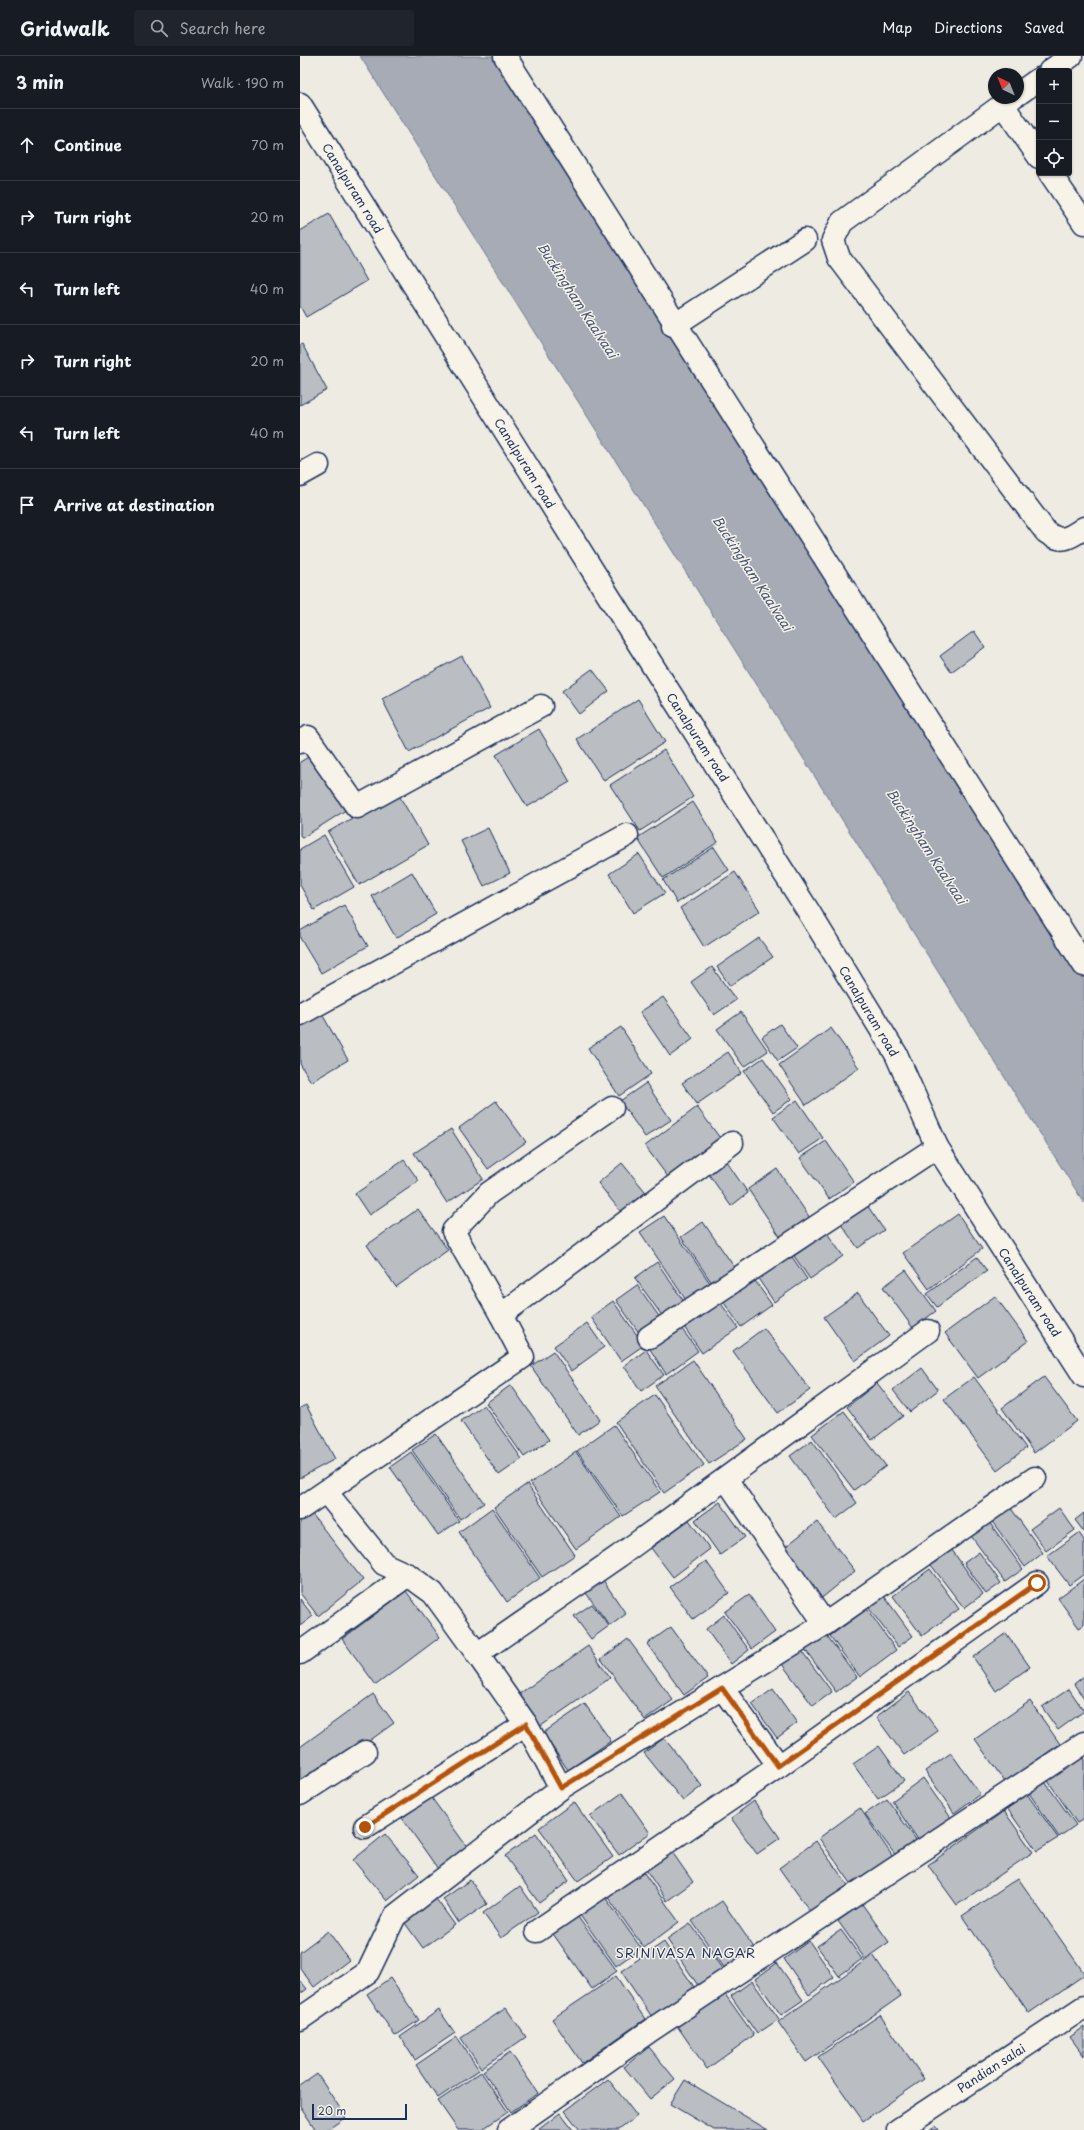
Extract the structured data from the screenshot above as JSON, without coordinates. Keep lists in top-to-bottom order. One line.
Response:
{"streets":{"street":["Canalpuram road","Pandian salai"]},"districts":["SRINIVASA NAGAR"],"water":["Buckingham Kaalvaai"],"scale_bar":"20 m","north":"top left","page":{"header":"Gridwalk","search":"Search here","nav":["Map","Directions","Saved"],"heading":["3 min","Walk · 190 m"],"map_buttons":["+","−"],"list":[["Continue","70 m"],["Turn right","20 m"],["Turn left","40 m"],["Turn right","20 m"],["Turn left","40 m"],"Arrive at destination"],"scale":"20 m"}}
